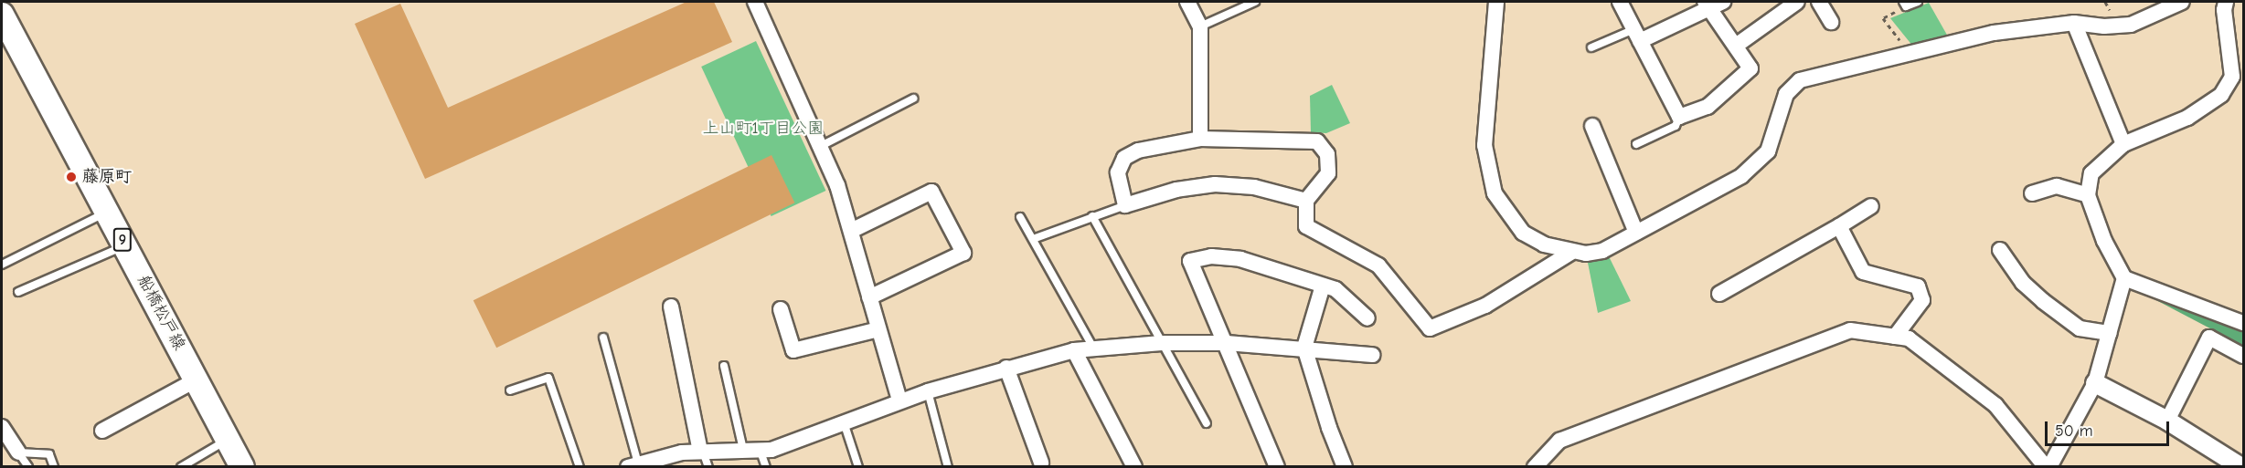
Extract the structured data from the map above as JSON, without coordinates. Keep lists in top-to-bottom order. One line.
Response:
{"streets":{"main road":["9","船橋松戸線"]},"parks":["上山町1丁目公園"],"places":["藤原町"],"scale_bar":"50 m"}
